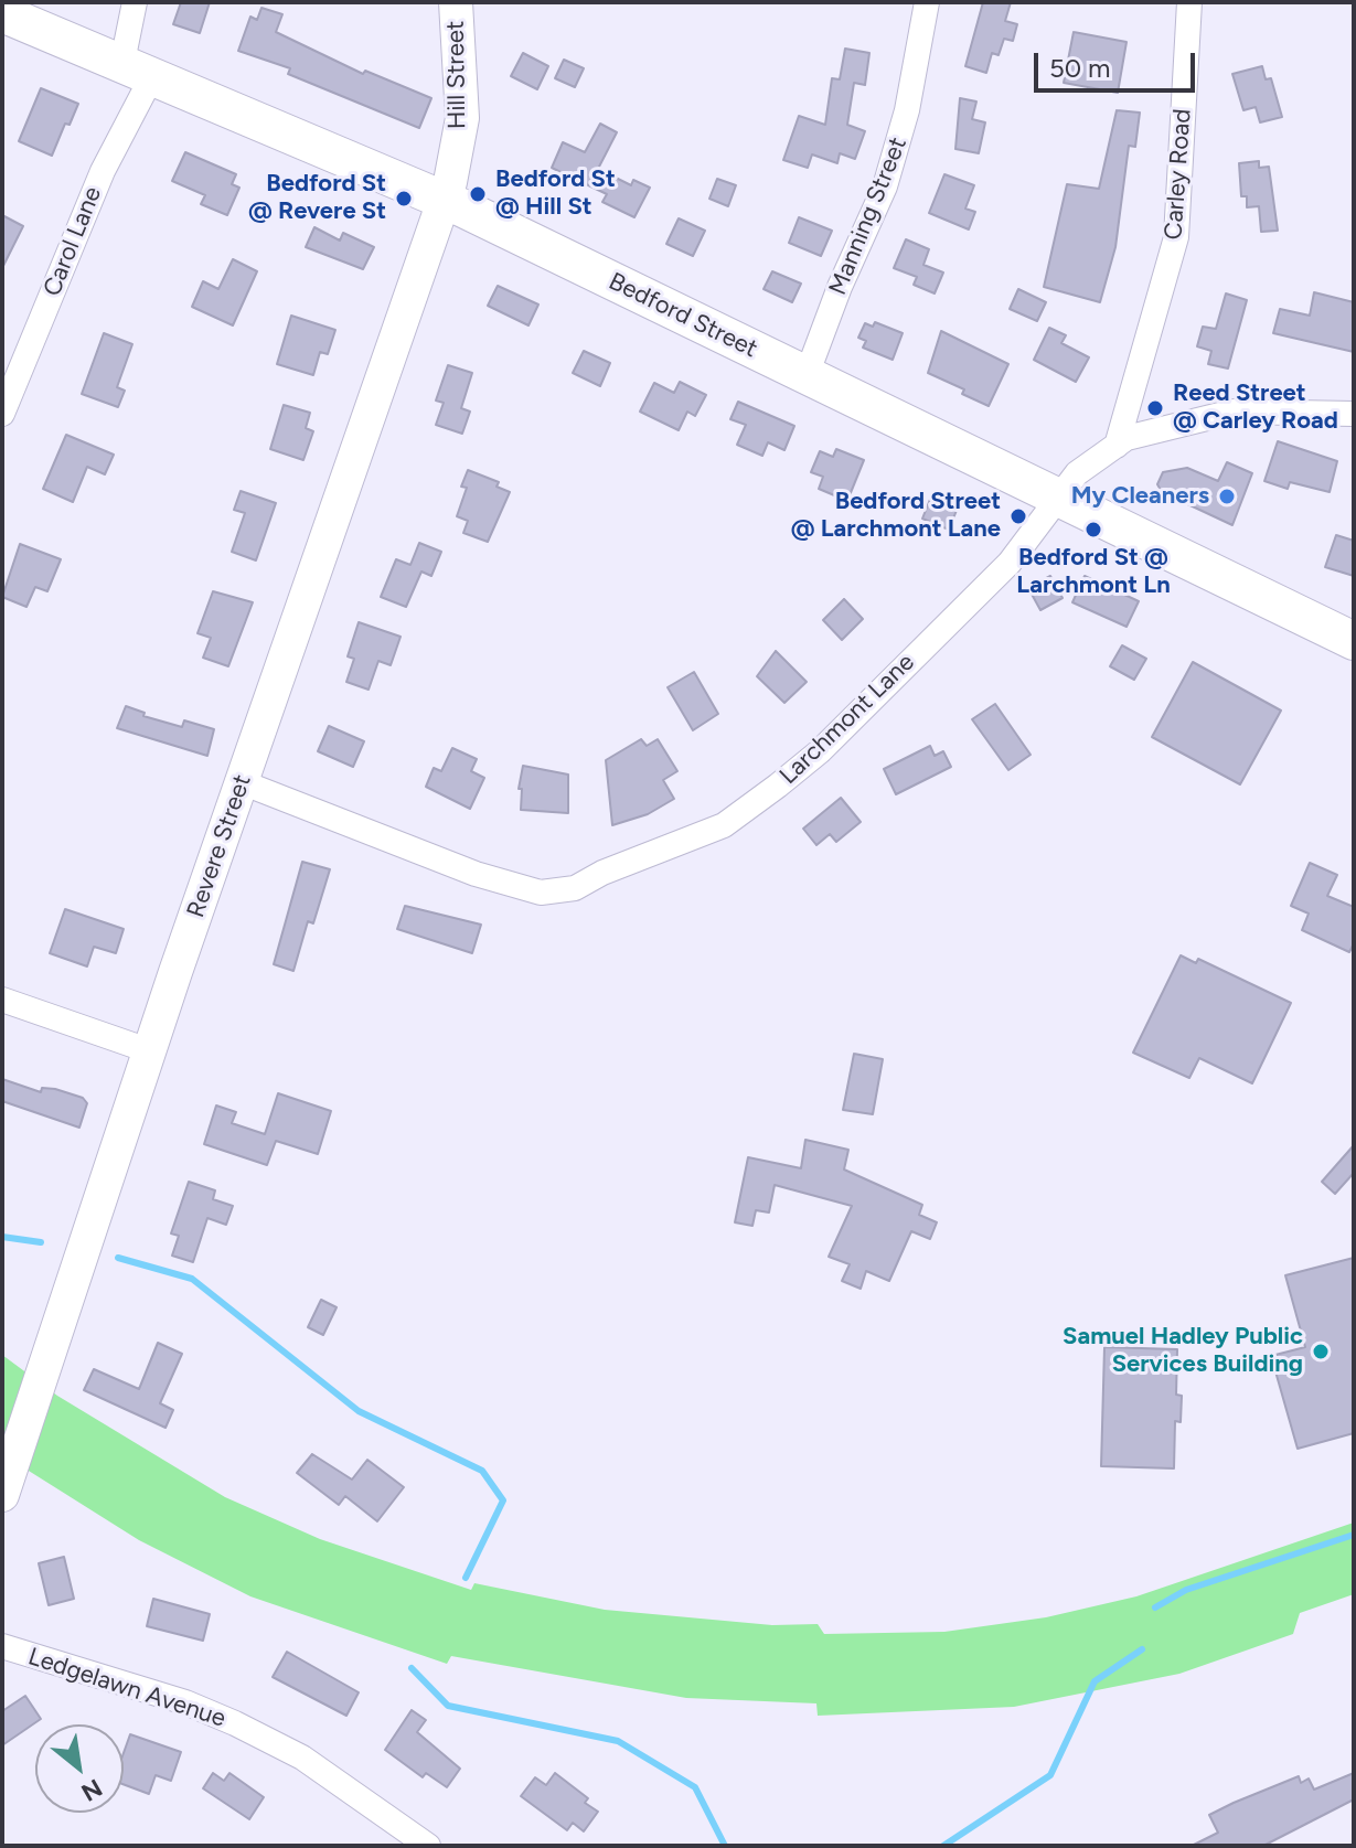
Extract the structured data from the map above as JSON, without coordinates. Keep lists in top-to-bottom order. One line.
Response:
{"streets":{"main road":["Bedford Street"],"street":["Hill Street","Carley Road","Manning Street","Carol Lane","Larchmont Lane","Revere Street","Ledgelawn Avenue"]},"crossings":[["Hill Street","Bedford Street"],["Hill Street","Revere Street"],["Carley Road","Larchmont Lane"],["Manning Street","Bedford Street"],["Carol Lane","Bedford Street"],["Bedford Street","Larchmont Lane"],["Bedford Street","Revere Street"],["Larchmont Lane","Revere Street"]],"places":["Bedford St @ Hill St","Bedford St @ Revere St","Reed Street @ Carley Road","My Cleaners","Bedford Street @ Larchmont Lane","Bedford St @ Larchmont Ln","Samuel Hadley Public Services Building"],"scale_bar":"50 m","north":"bottom right"}
